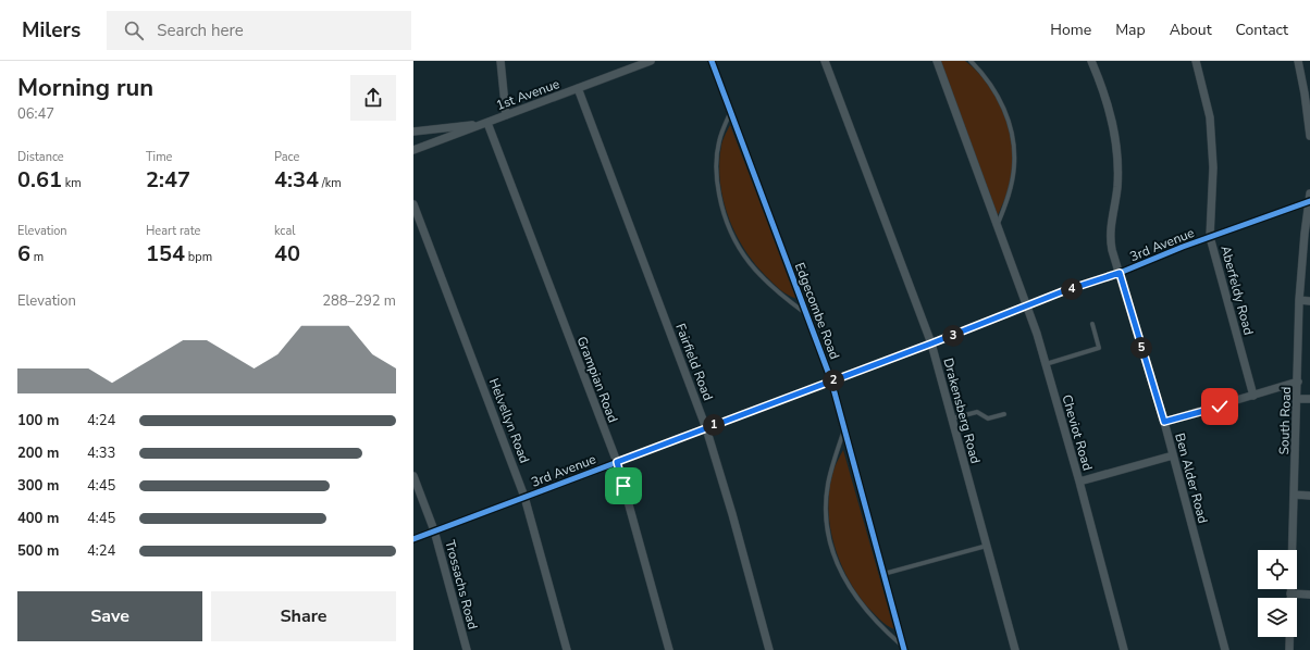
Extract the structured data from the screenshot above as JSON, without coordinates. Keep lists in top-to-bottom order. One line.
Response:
{"streets":{"street":["1st Avenue","3rd Avenue","Aberfeldy Road","Edgecombe Road","Fairfield Road","Grampian Road","Drakensberg Road","Helvellyn Road","South Road","Cheviot Road","Ben Alder Road","Trossachs Road"]},"crossings":[["1st Avenue","Fairfield Road"],["1st Avenue","Grampian Road"],["3rd Avenue","Aberfeldy Road"],["3rd Avenue","Edgecombe Road"],["3rd Avenue","Fairfield Road"],["3rd Avenue","Grampian Road"],["3rd Avenue","Drakensberg Road"],["3rd Avenue","Helvellyn Road"],["3rd Avenue","South Road"],["3rd Avenue","Cheviot Road"],["3rd Avenue","Ben Alder Road"],["3rd Avenue","Trossachs Road"]],"page":{"header":"Milers","search":"Search here","nav":["Home","Map","About","Contact"],"heading":["Morning run","06:47"],"stats":[["Distance","0.61 km"],["Time","2:47"],["Pace","4:34 /km"],["Elevation","6 m"],["Heart rate","154 bpm"],["kcal","40"]],"pins":["4","3","5","2","1"],"chart":["Elevation","288–292 m"],"list":[{"name":"100 m","note":"4:24"},{"name":"200 m","note":"4:33"},{"name":"300 m","note":"4:45"},{"name":"400 m","note":"4:45"},{"name":"500 m","note":"4:24"}],"buttons":["Save","Share"]}}
